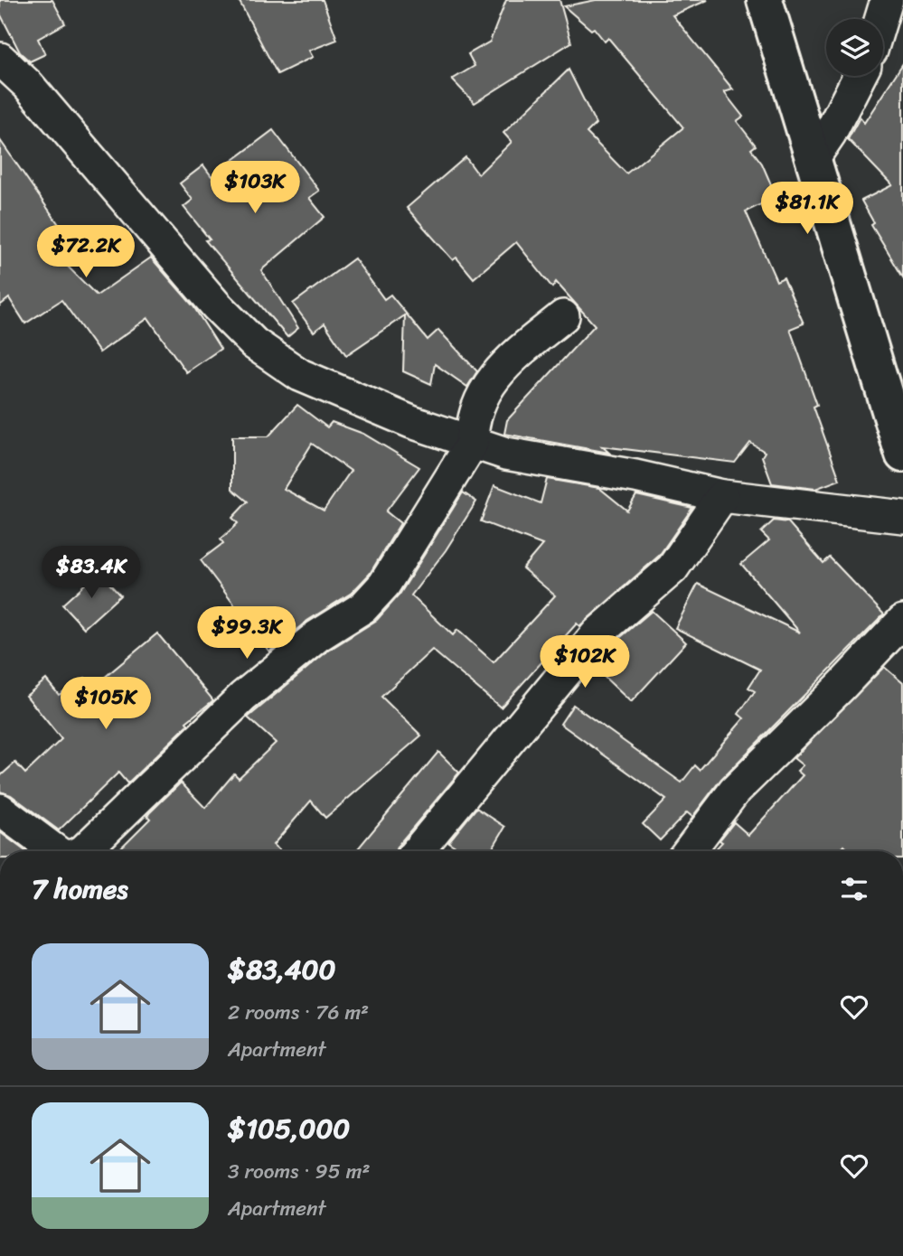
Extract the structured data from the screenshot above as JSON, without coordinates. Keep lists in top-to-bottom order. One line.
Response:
{"page":{"price":["$103K","$81.1K","$72.2K","$83.4K","$99.3K","$102K","$105K"],"heading":"7 homes","list":[{"name":"$83,400","note":"2 rooms · 76 m² · Apartment"},{"name":"$105,000","note":"3 rooms · 95 m² · Apartment"}]}}
